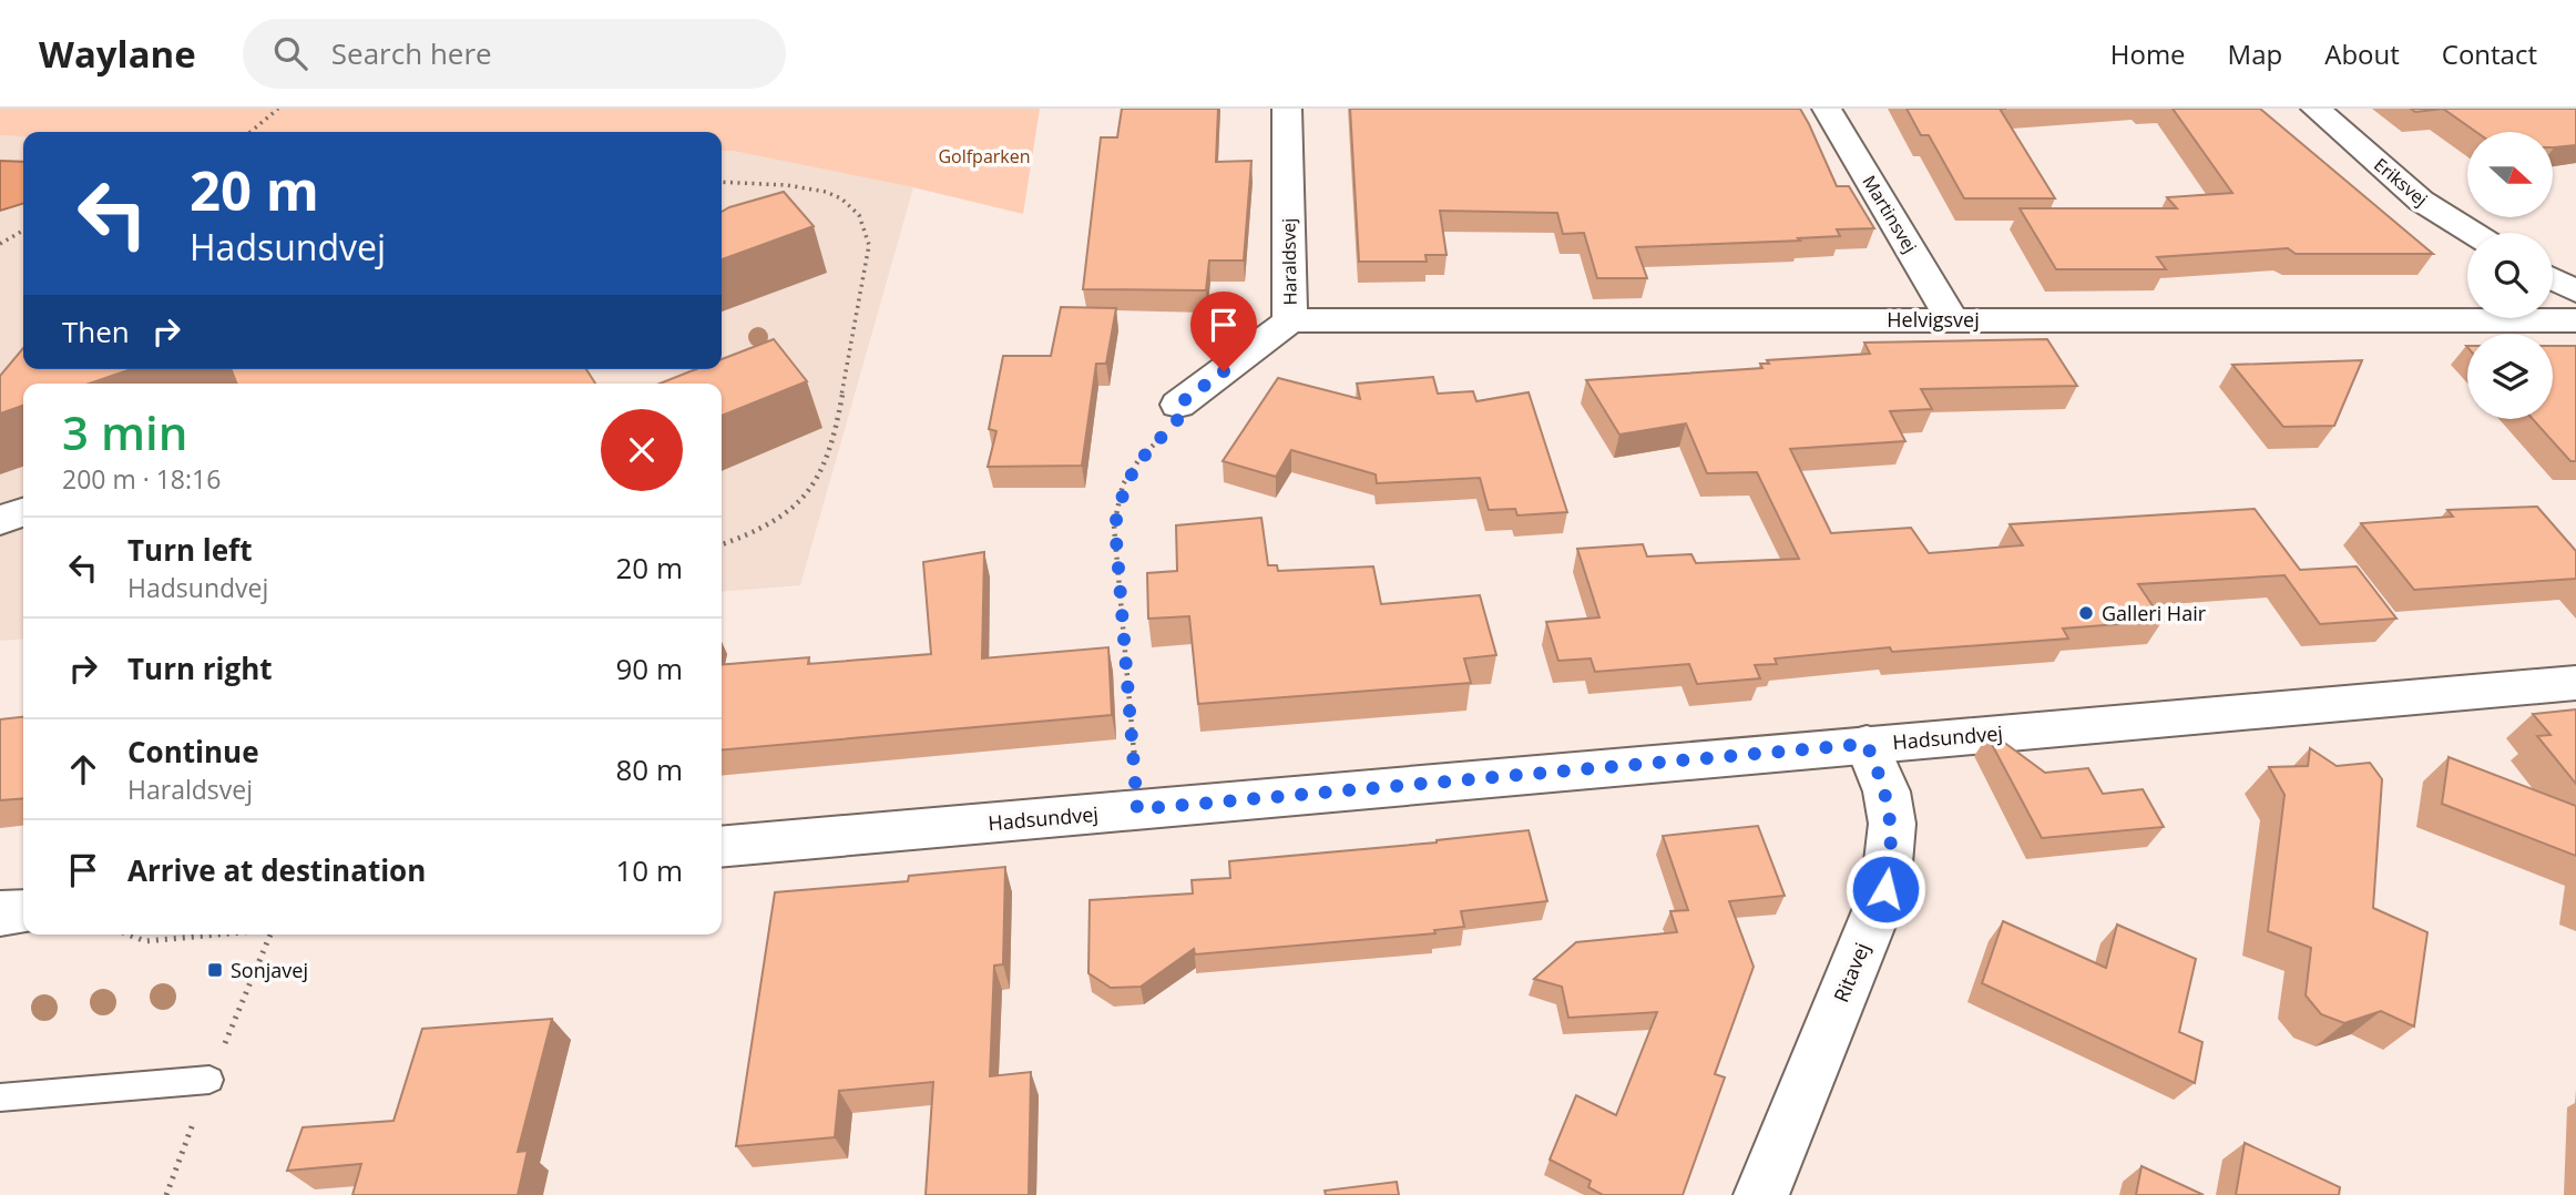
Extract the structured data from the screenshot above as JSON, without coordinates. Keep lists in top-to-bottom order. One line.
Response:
{"streets":{"street":["Eriksvej","Martinsvej","Haraldsvej","Helvigsvej","Hadsundvej","Ritavej"]},"crossings":[["Martinsvej","Helvigsvej"],["Haraldsvej","Helvigsvej"],["Hadsundvej","Ritavej"]],"parks":["Golfparken"],"places":{"other":["Galleri Hair"],"transit":["Sonjavej"]},"north":"right","page":{"header":"Waylane","search":"Search here","nav":["Home","Map","About","Contact"],"turn":["20 m","Hadsundvej"],"then":"Then","heading":["3 min","200 m · 18:16"],"list":[{"name":"Turn left","note":"Hadsundvej","value":"20 m"},{"name":"Turn right","value":"90 m"},{"name":"Continue","note":"Haraldsvej","value":"80 m"},{"name":"Arrive at destination","value":"10 m"}]}}
